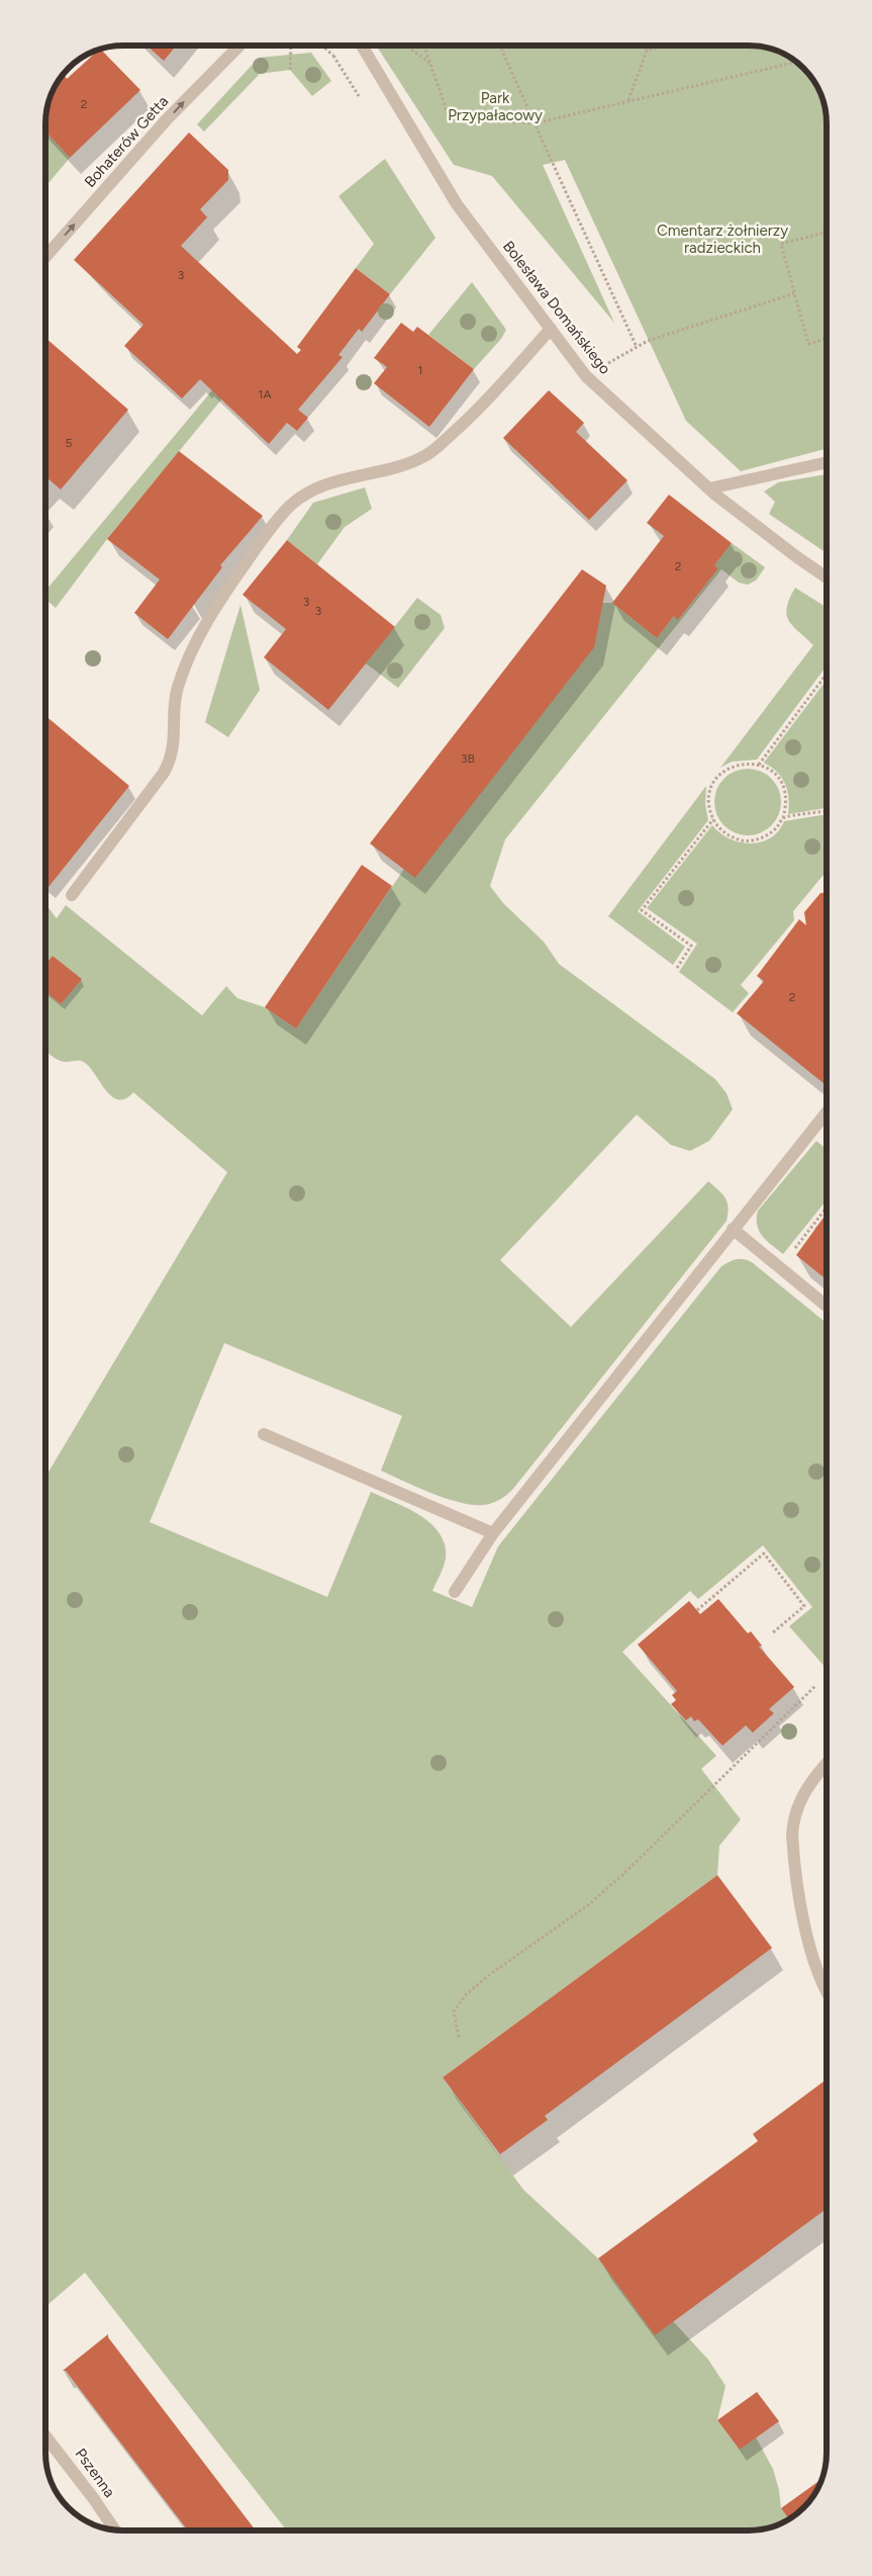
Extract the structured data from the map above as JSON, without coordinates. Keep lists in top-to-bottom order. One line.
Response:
{"streets":{"street":["Bohaterów Getta","Bolesława Domańskiego","Pszenna"]},"one_way":["Bohaterów Getta"],"parks":["Park Przypałacowy","Cmentarz żołnierzy radzieckich"],"house_numbers":["2","3","1","1A","5","2","3","3","3B","2"]}
